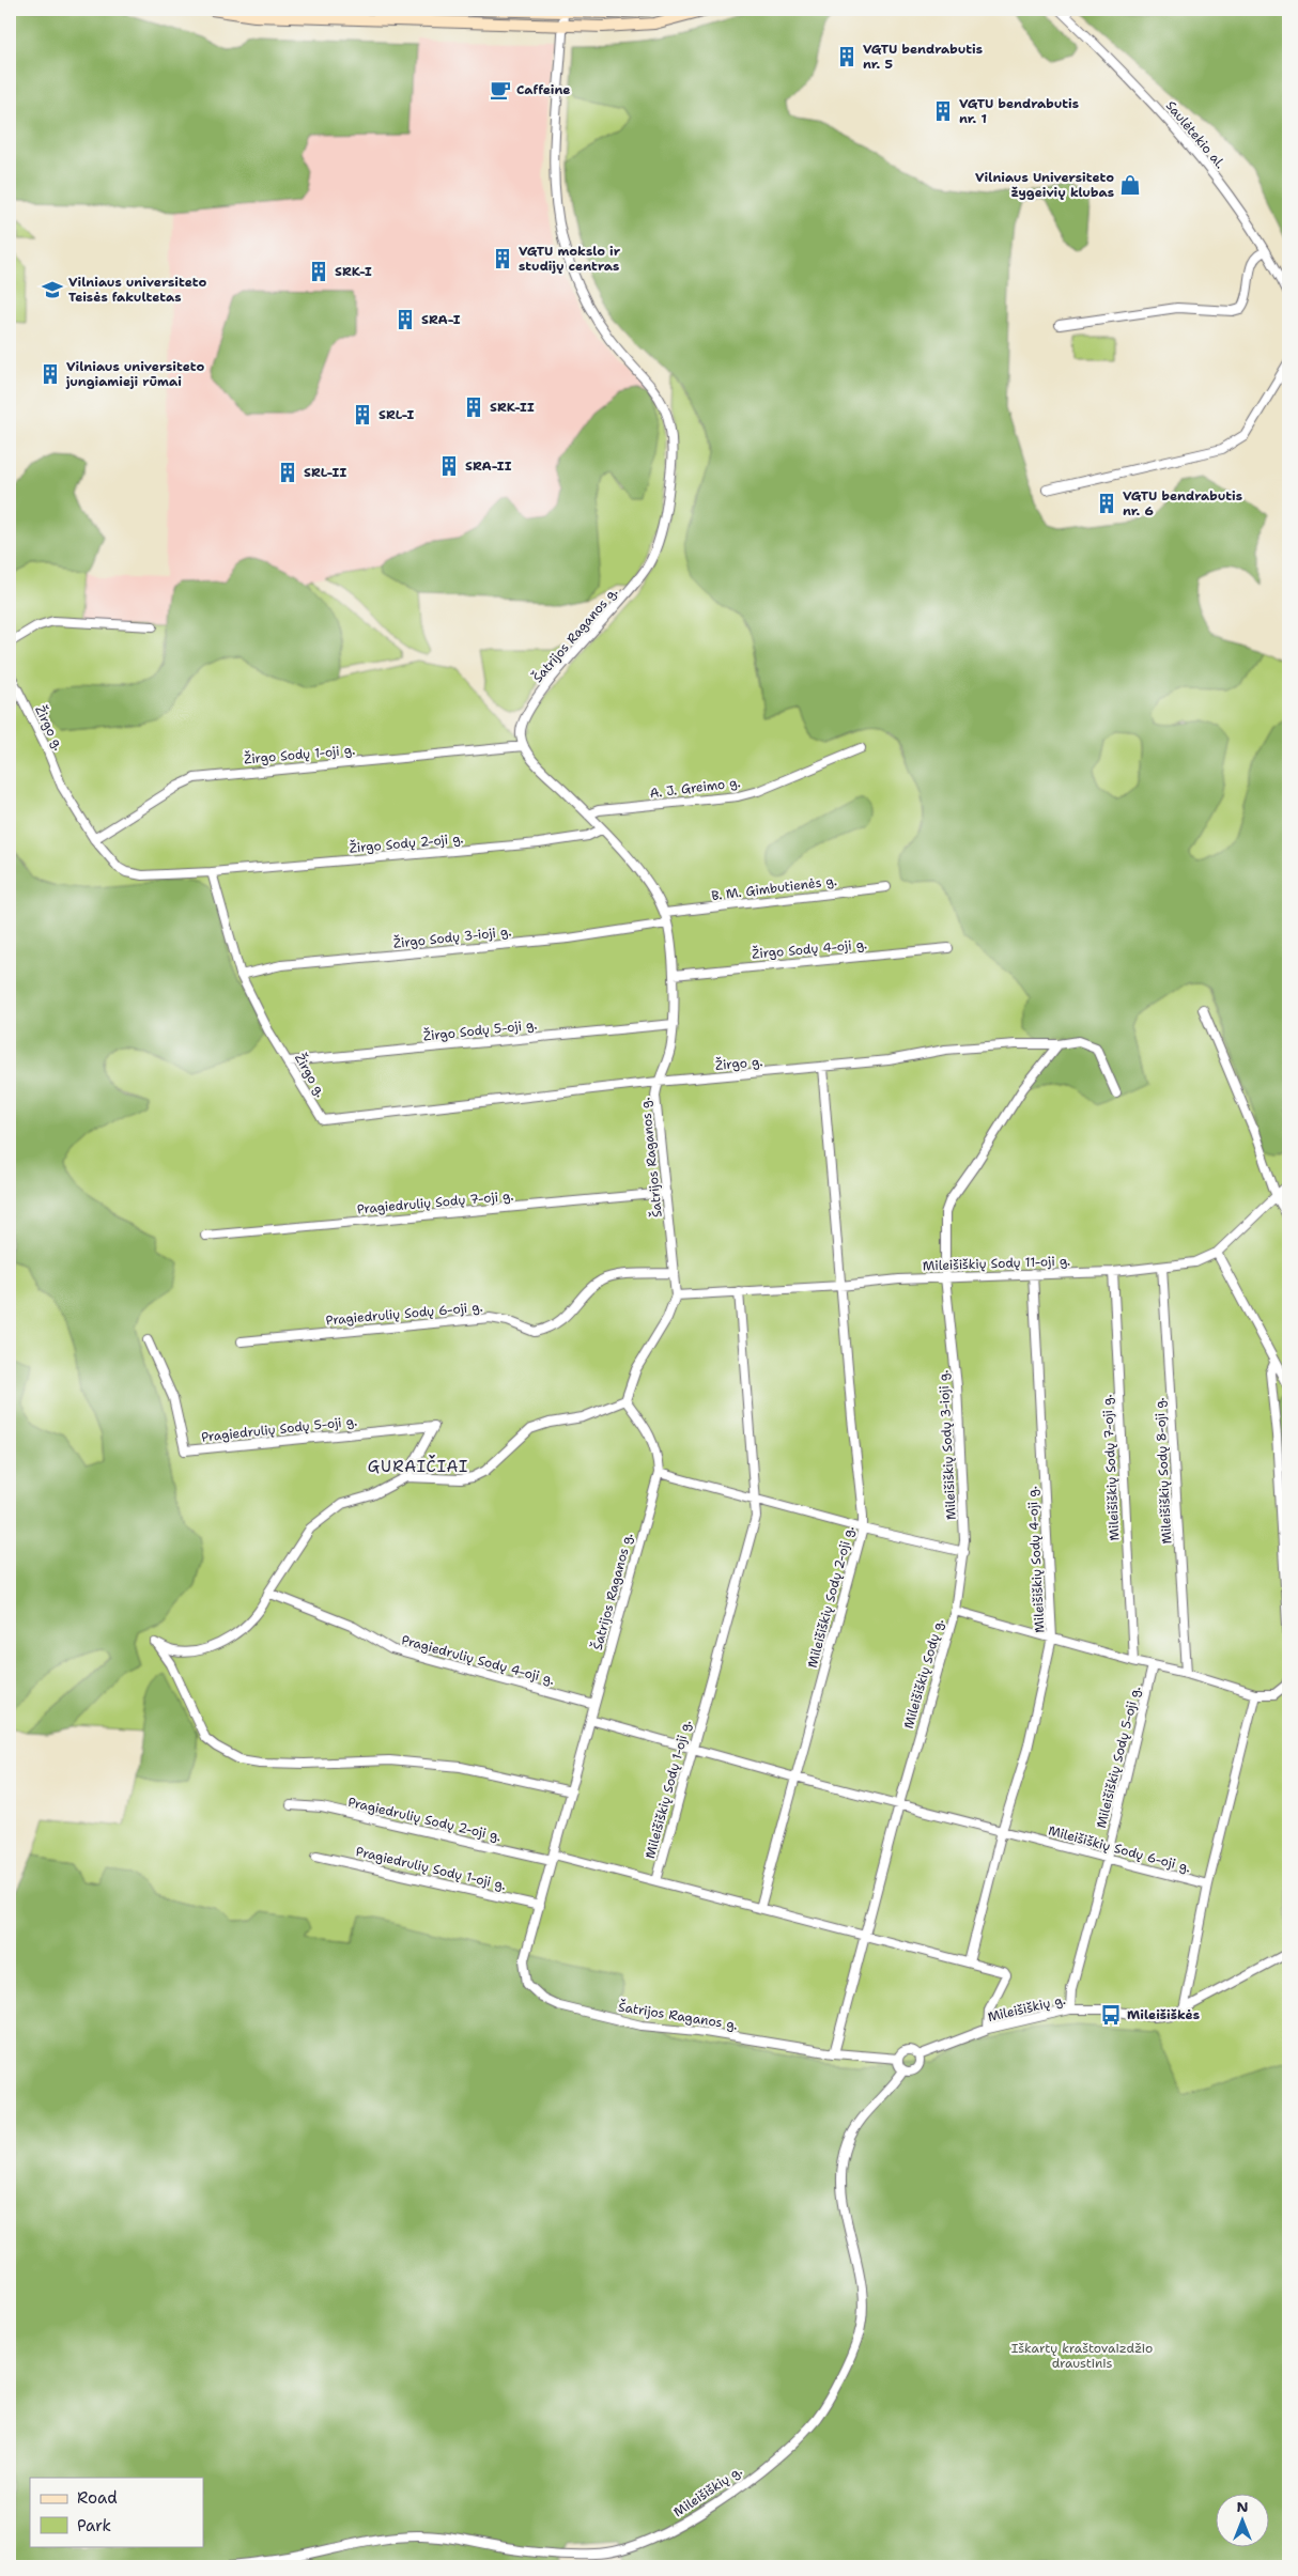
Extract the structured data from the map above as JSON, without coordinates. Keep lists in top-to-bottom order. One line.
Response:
{"streets":{"street":["Saulėtekio al.","Šatrijos Raganos g.","Žirgo g.","Žirgo Sodų 1-oji g.","A. J. Greimo g.","Žirgo Sodų 2-oji g.","B. M. Gimbutienės g.","Žirgo Sodų 3-ioji g.","Žirgo Sodų 4-oji g.","Žirgo Sodų 5-oji g.","Pragiedrulių Sodų 7-oji g.","Mileišiškių Sodų 11-oji g.","Pragiedrulių Sodų 6-oji g.","Pragiedrulių Sodų 5-oji g.","Mileišiškių Sodų 3-ioji g.","Mileišiškių Sodų 7-oji g.","Mileišiškių Sodų 8-oji g.","Mileišiškių Sodų 4-oji g.","Mileišiškių Sodų 2-oji g.","Pragiedrulių Sodų 4-oji g.","Mileišiškių Sodų g.","Mileišiškių Sodų 5-oji g.","Mileišiškių Sodų 1-oji g.","Pragiedrulių Sodų 2-oji g.","Mileišiškių Sodų 6-oji g.","Pragiedrulių Sodų 1-oji g.","Mileišiškių g."]},"crossings":[["Šatrijos Raganos g.","Žirgo g."],["Šatrijos Raganos g.","Žirgo Sodų 1-oji g."],["Šatrijos Raganos g.","A. J. Greimo g."],["Šatrijos Raganos g.","Žirgo Sodų 2-oji g."],["Šatrijos Raganos g.","B. M. Gimbutienės g."],["Šatrijos Raganos g.","Žirgo Sodų 3-ioji g."],["Šatrijos Raganos g.","Žirgo Sodų 4-oji g."],["Šatrijos Raganos g.","Žirgo Sodų 5-oji g."],["Šatrijos Raganos g.","Pragiedrulių Sodų 7-oji g."],["Šatrijos Raganos g.","Mileišiškių Sodų 11-oji g."],["Šatrijos Raganos g.","Pragiedrulių Sodų 6-oji g."],["Šatrijos Raganos g.","Pragiedrulių Sodų 4-oji g."],["Šatrijos Raganos g.","Mileišiškių Sodų g."],["Šatrijos Raganos g.","Pragiedrulių Sodų 2-oji g."],["Šatrijos Raganos g.","Mileišiškių Sodų 6-oji g."],["Šatrijos Raganos g.","Pragiedrulių Sodų 1-oji g."],["Šatrijos Raganos g.","Mileišiškių g."],["Žirgo g.","Žirgo Sodų 1-oji g."],["Žirgo g.","Žirgo Sodų 2-oji g."],["Žirgo g.","Žirgo Sodų 3-ioji g."],["Žirgo g.","Žirgo Sodų 5-oji g."],["Mileišiškių Sodų 11-oji g.","Mileišiškių Sodų 3-ioji g."],["Mileišiškių Sodų 11-oji g.","Mileišiškių Sodų 7-oji g."],["Mileišiškių Sodų 11-oji g.","Mileišiškių Sodų 8-oji g."],["Mileišiškių Sodų 11-oji g.","Mileišiškių Sodų 4-oji g."],["Mileišiškių Sodų 11-oji g.","Mileišiškių Sodų 2-oji g."],["Mileišiškių Sodų 11-oji g.","Mileišiškių Sodų 1-oji g."],["Mileišiškių Sodų 3-ioji g.","Mileišiškių Sodų g."],["Mileišiškių Sodų 7-oji g.","Mileišiškių Sodų g."],["Mileišiškių Sodų 8-oji g.","Mileišiškių Sodų g."],["Mileišiškių Sodų 4-oji g.","Mileišiškių Sodų g."],["Mileišiškių Sodų 4-oji g.","Mileišiškių Sodų 6-oji g."],["Mileišiškių Sodų 2-oji g.","Mileišiškių Sodų 6-oji g."],["Mileišiškių Sodų g.","Mileišiškių Sodų 5-oji g."],["Mileišiškių Sodų g.","Mileišiškių Sodų 6-oji g."],["Mileišiškių Sodų 5-oji g.","Mileišiškių Sodų 6-oji g."],["Mileišiškių Sodų 5-oji g.","Mileišiškių g."],["Mileišiškių Sodų 1-oji g.","Pragiedrulių Sodų 2-oji g."],["Mileišiškių Sodų 1-oji g.","Mileišiškių Sodų 6-oji g."]],"districts":["GURAIČIAI"],"parks":["Iškartų kraštovaizdžio draustinis"],"places":{"building":["VGTU bendrabutis nr. 5","VGTU bendrabutis nr. 1","VGTU mokslo ir studijų centras","SRK-I","SRA-I","Vilniaus universiteto jungiamieji rūmai","SRK-II","SRL-I","SRA-II","SRL-II","VGTU bendrabutis nr. 6"],"cafe":["Caffeine"],"shop":["Vilniaus Universiteto žygeivių klubas"],"school or university":["Vilniaus universiteto Teisės fakultetas"],"bus stop":["Mileišiškės"]},"legend":["Road","Park"],"north":"top"}
